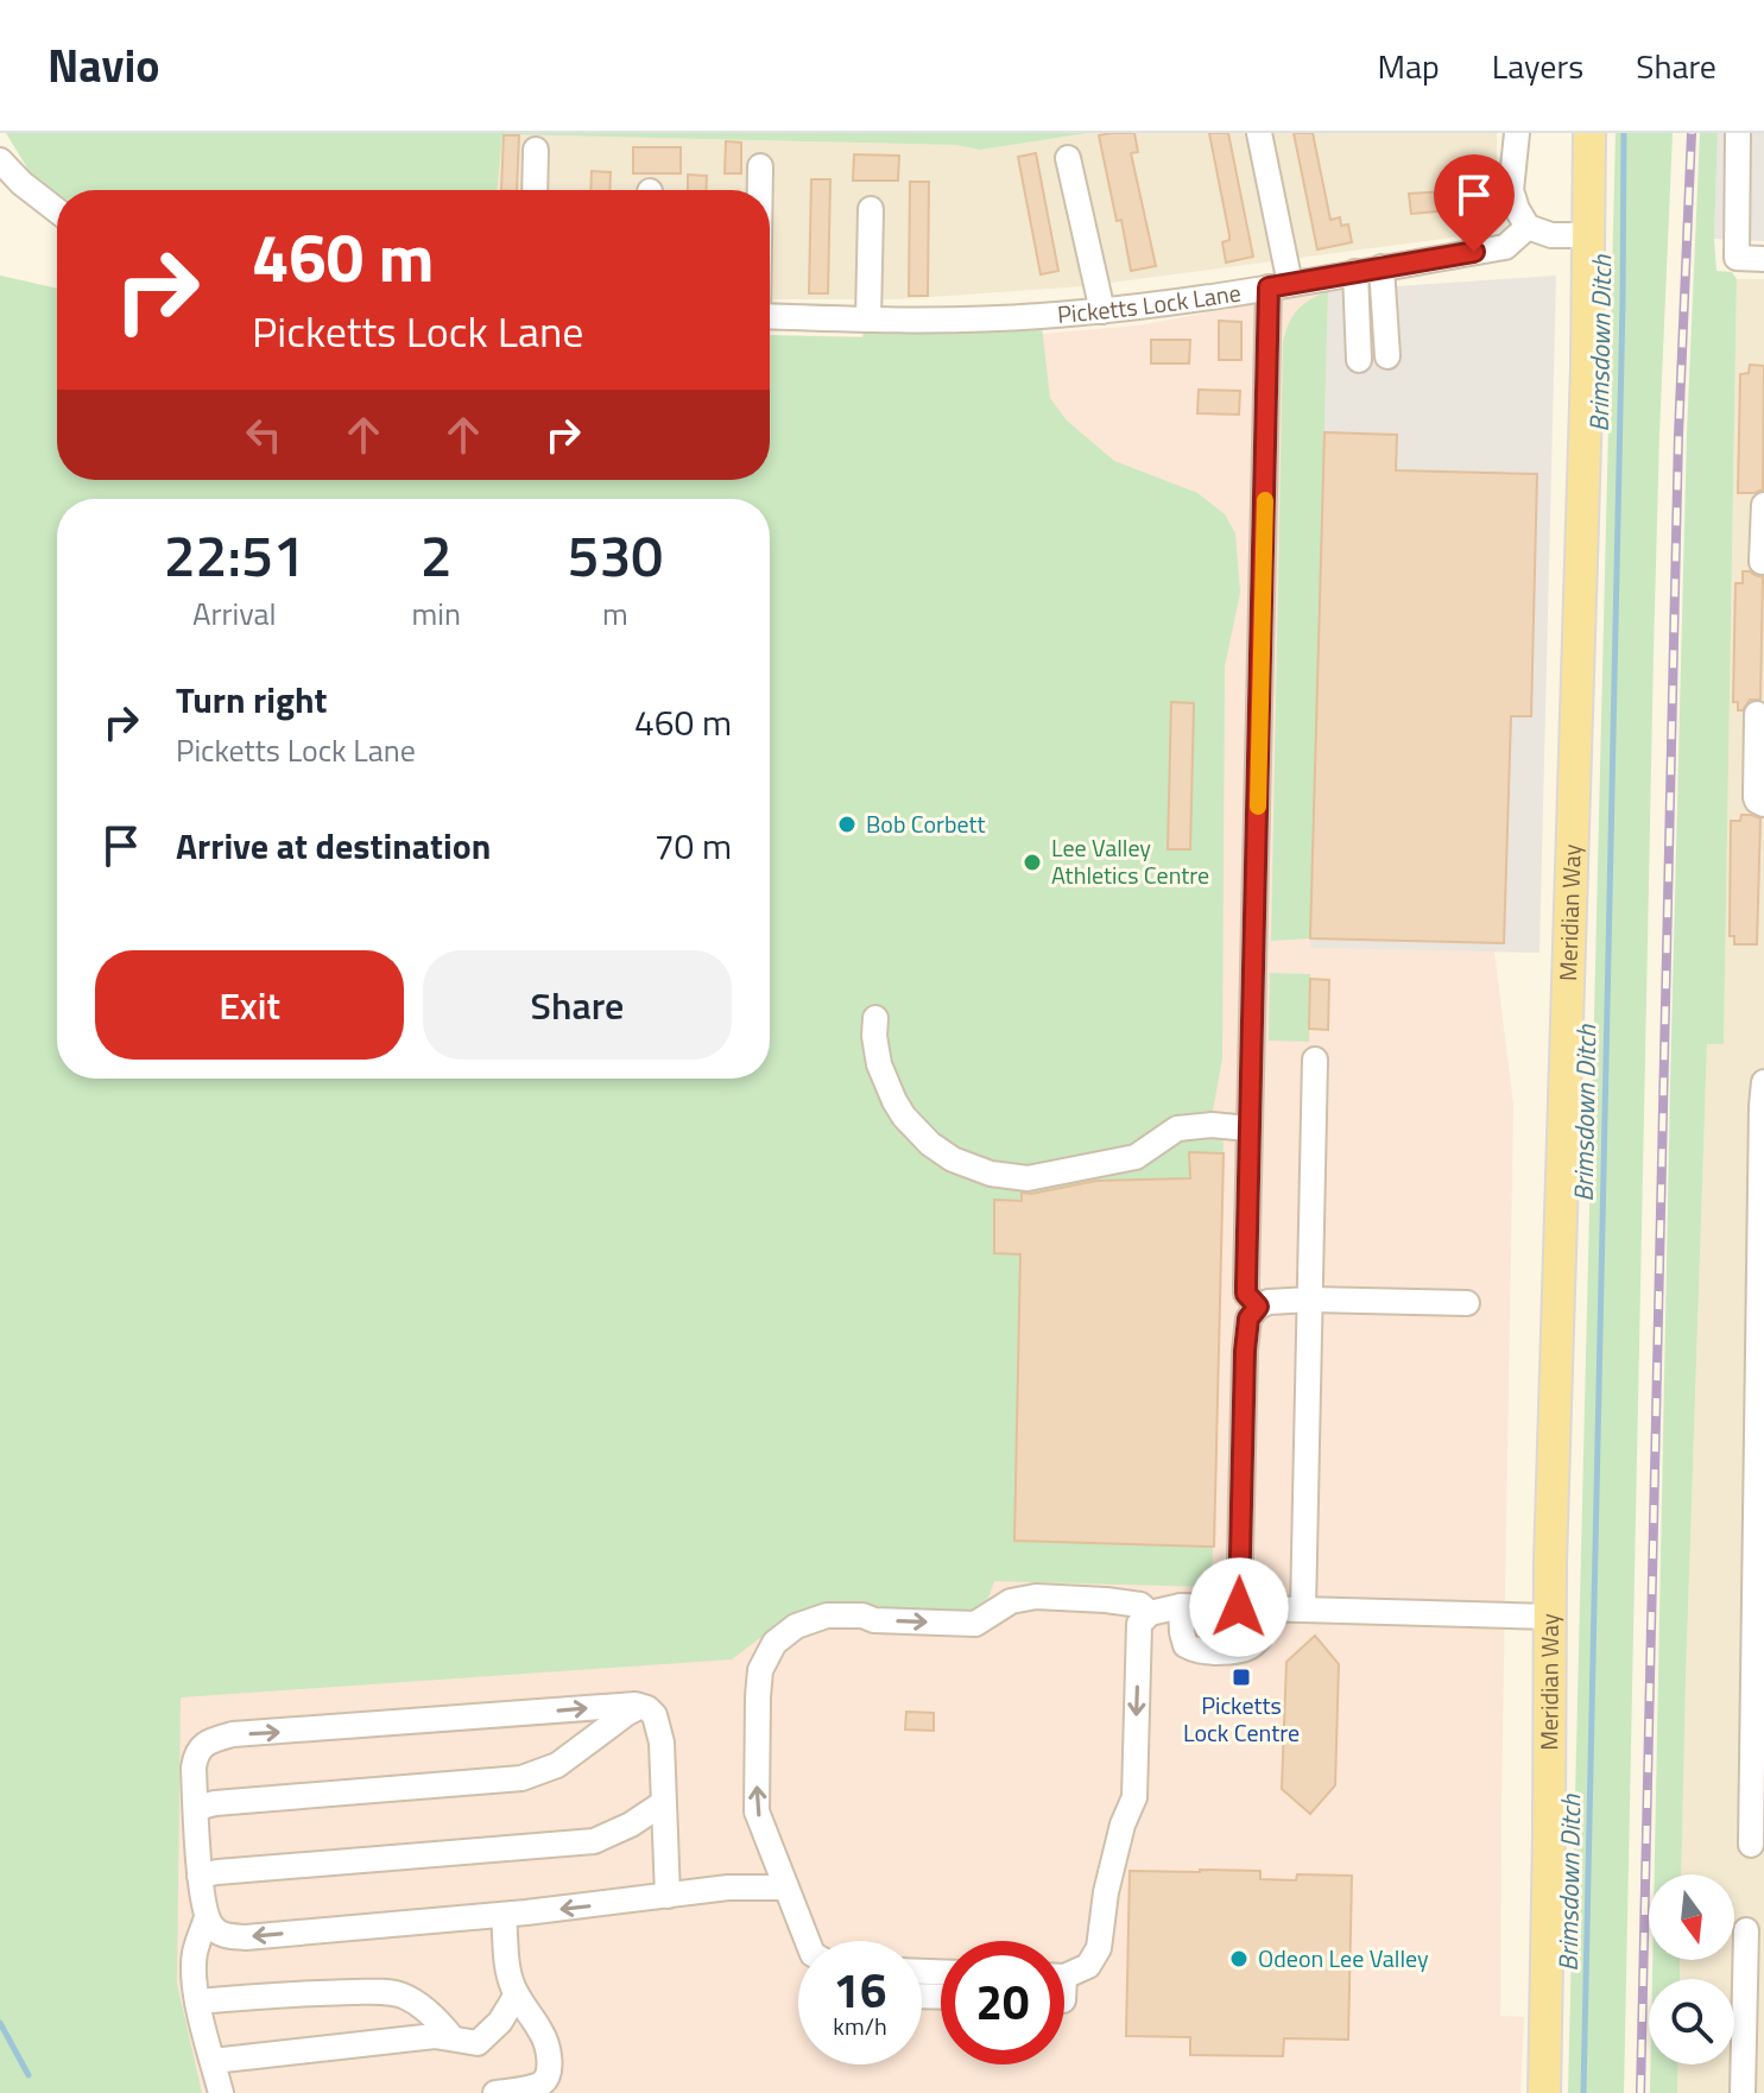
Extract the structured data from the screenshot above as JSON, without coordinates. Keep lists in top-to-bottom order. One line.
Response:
{"streets":{"main road":["Meridian Way"],"street":["Picketts Lock Lane"]},"water":["Brimsdown Ditch"],"places":{"other":["Bob Corbett","Lee Valley Athletics Centre","Odeon Lee Valley"],"transit":["Picketts Lock Centre"]},"north":"bottom","page":{"header":"Navio","nav":["Map","Layers","Share"],"turn":["460 m","Picketts Lock Lane"],"eta":["22:51","Arrival","2","min","530","m"],"list":[{"name":"Turn right","note":"Picketts Lock Lane","value":"460 m"},{"name":"Arrive at destination","value":"70 m"}],"buttons":["Exit","Share"],"speed":"16 km/h","limit":"20"}}
